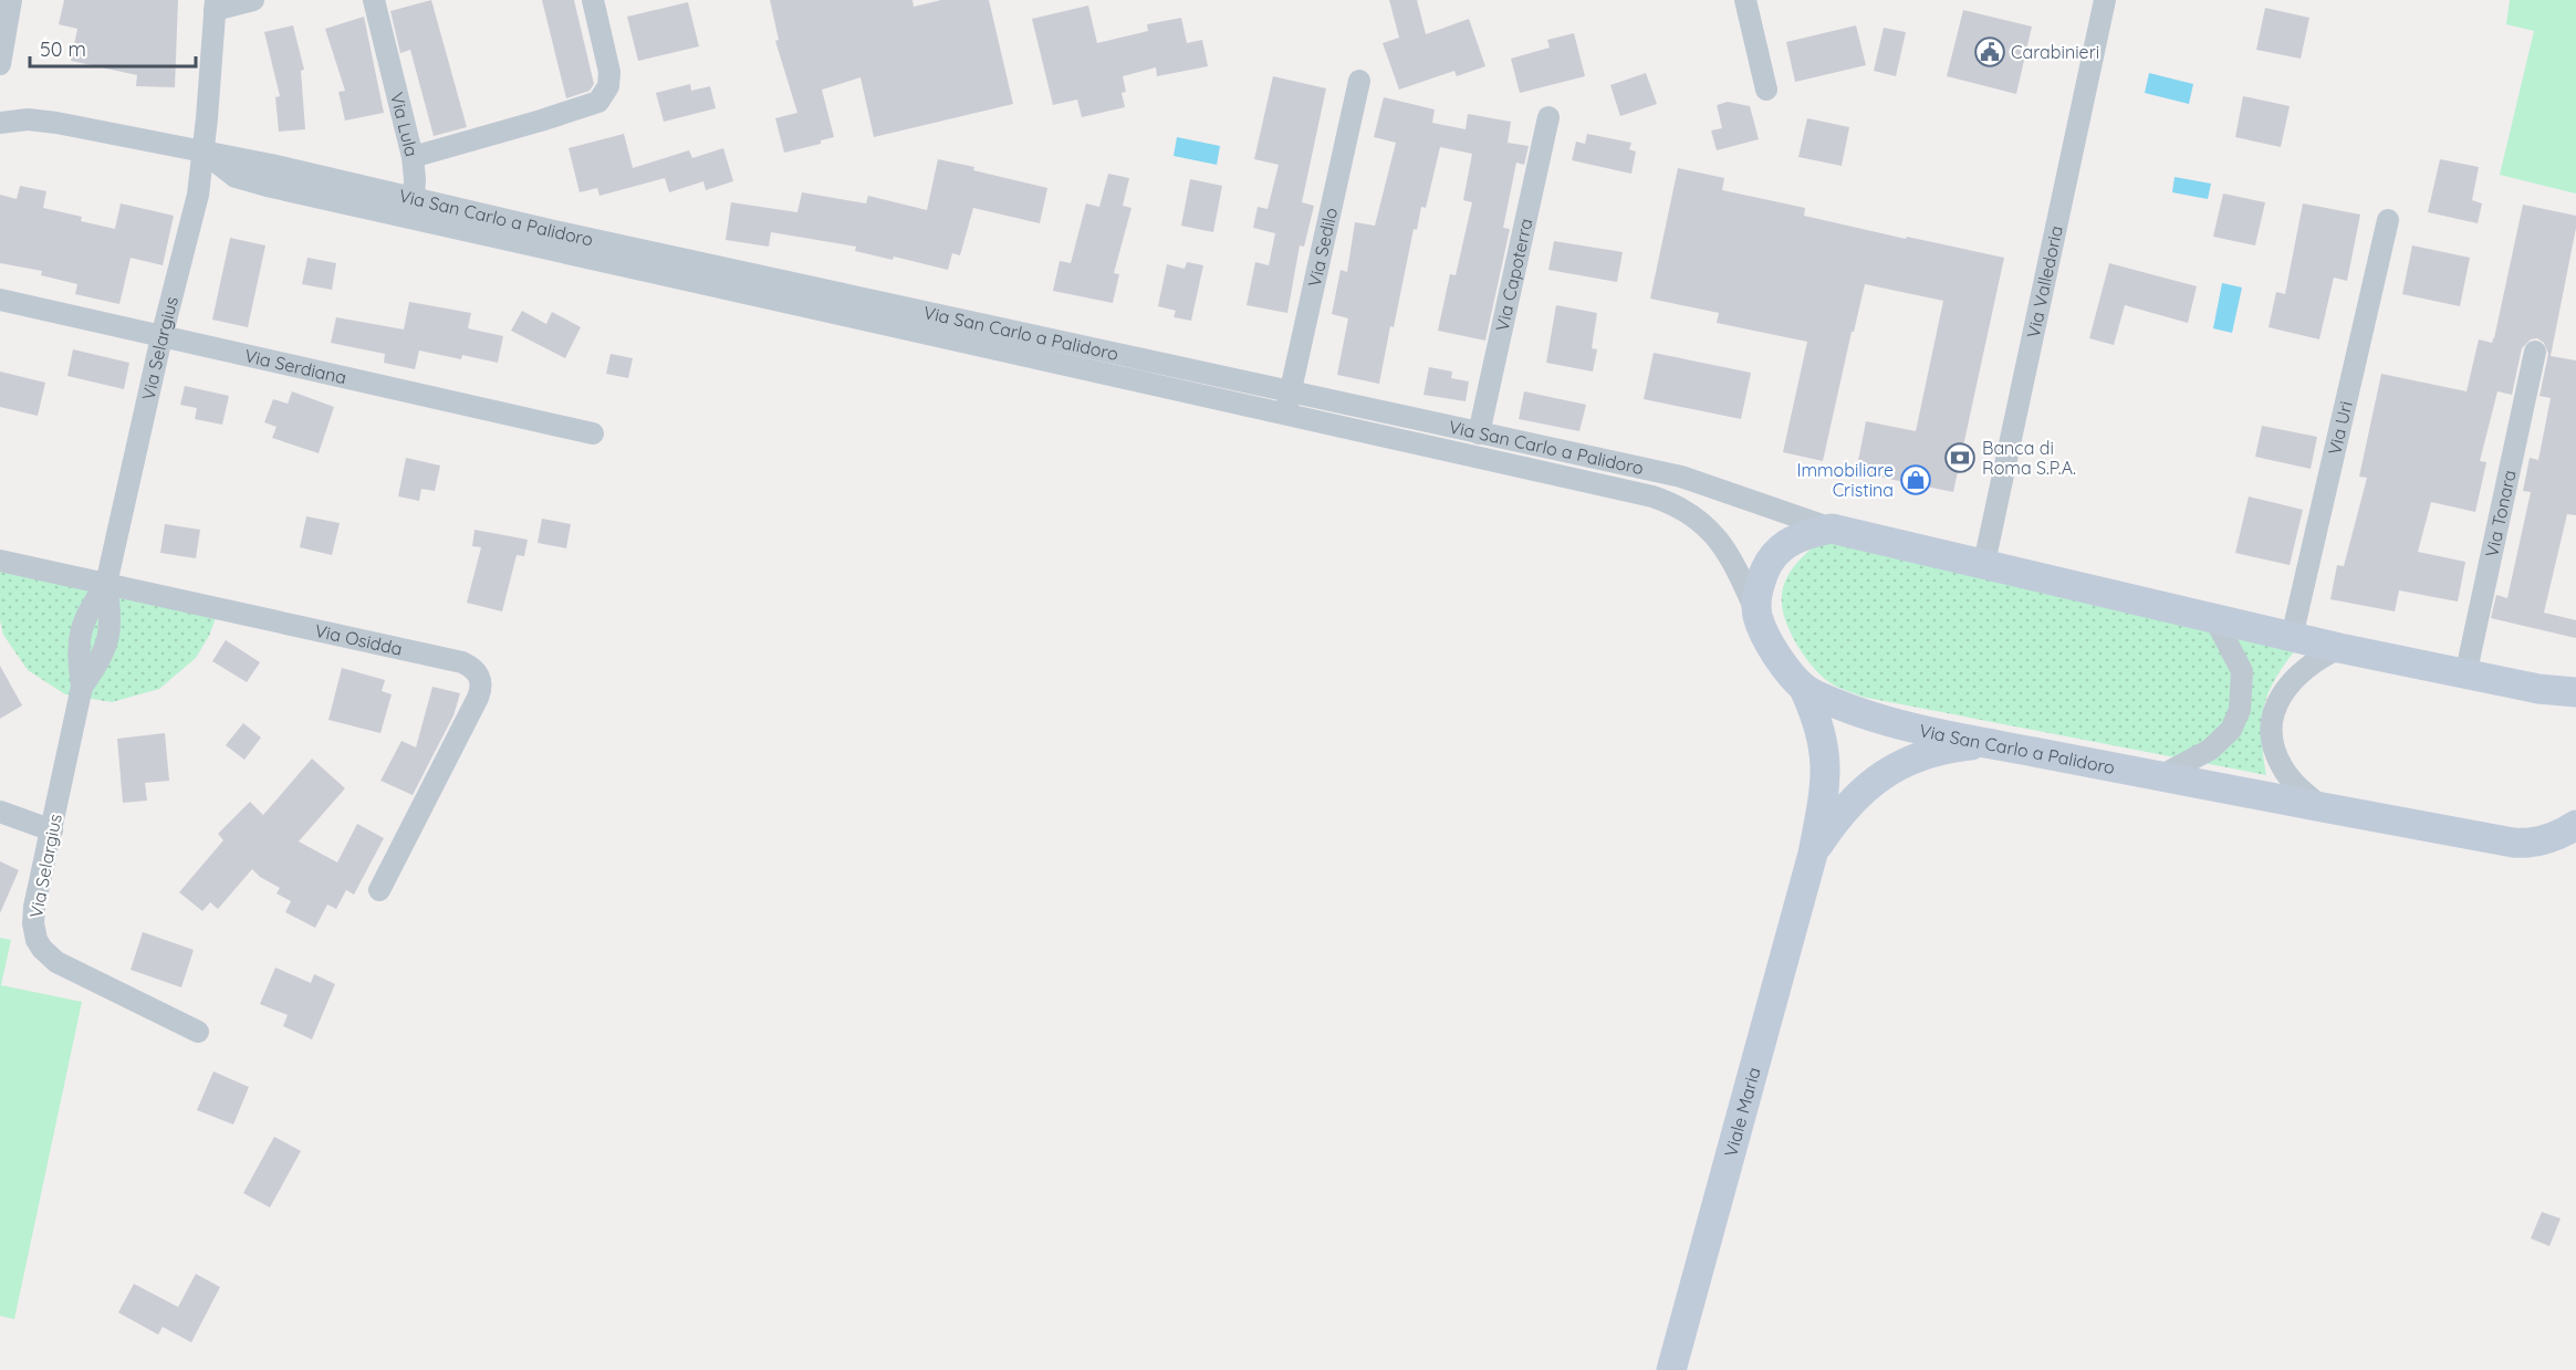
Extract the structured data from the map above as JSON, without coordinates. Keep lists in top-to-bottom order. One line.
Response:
{"streets":{"street":["Via Lula","Via San Carlo a Palidoro","Via Sedilo","Via Capoterra","Via Valledoria","Via Selargius","Via Serdiana","Via Uri","Via Tonara","Via Osidda","Viale Maria"]},"crossings":[["Via San Carlo a Palidoro","Via Sedilo"],["Via San Carlo a Palidoro","Via Capoterra"],["Via San Carlo a Palidoro","Via Valledoria"],["Via San Carlo a Palidoro","Via Selargius"],["Via San Carlo a Palidoro","Via Uri"],["Via San Carlo a Palidoro","Via Tonara"],["Via San Carlo a Palidoro","Viale Maria"],["Via Selargius","Via Serdiana"],["Via Selargius","Via Osidda"]],"places":{"public building":["Carabinieri"],"bank":["Banca di Roma S.P.A."],"shop":["Immobiliare Cristina"]},"scale_bar":"50 m"}
